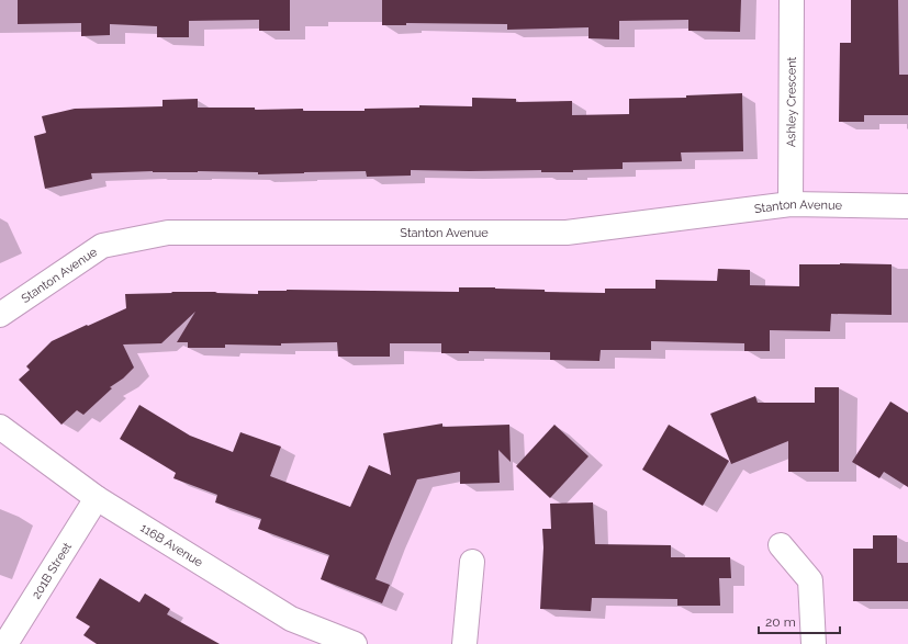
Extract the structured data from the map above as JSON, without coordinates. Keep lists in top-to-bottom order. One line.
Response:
{"streets":{"street":["Ashley Crescent","Stanton Avenue","116B Avenue","201B Street"]},"crossings":[["Ashley Crescent","Stanton Avenue"],["116B Avenue","201B Street"]],"scale_bar":"20 m"}
